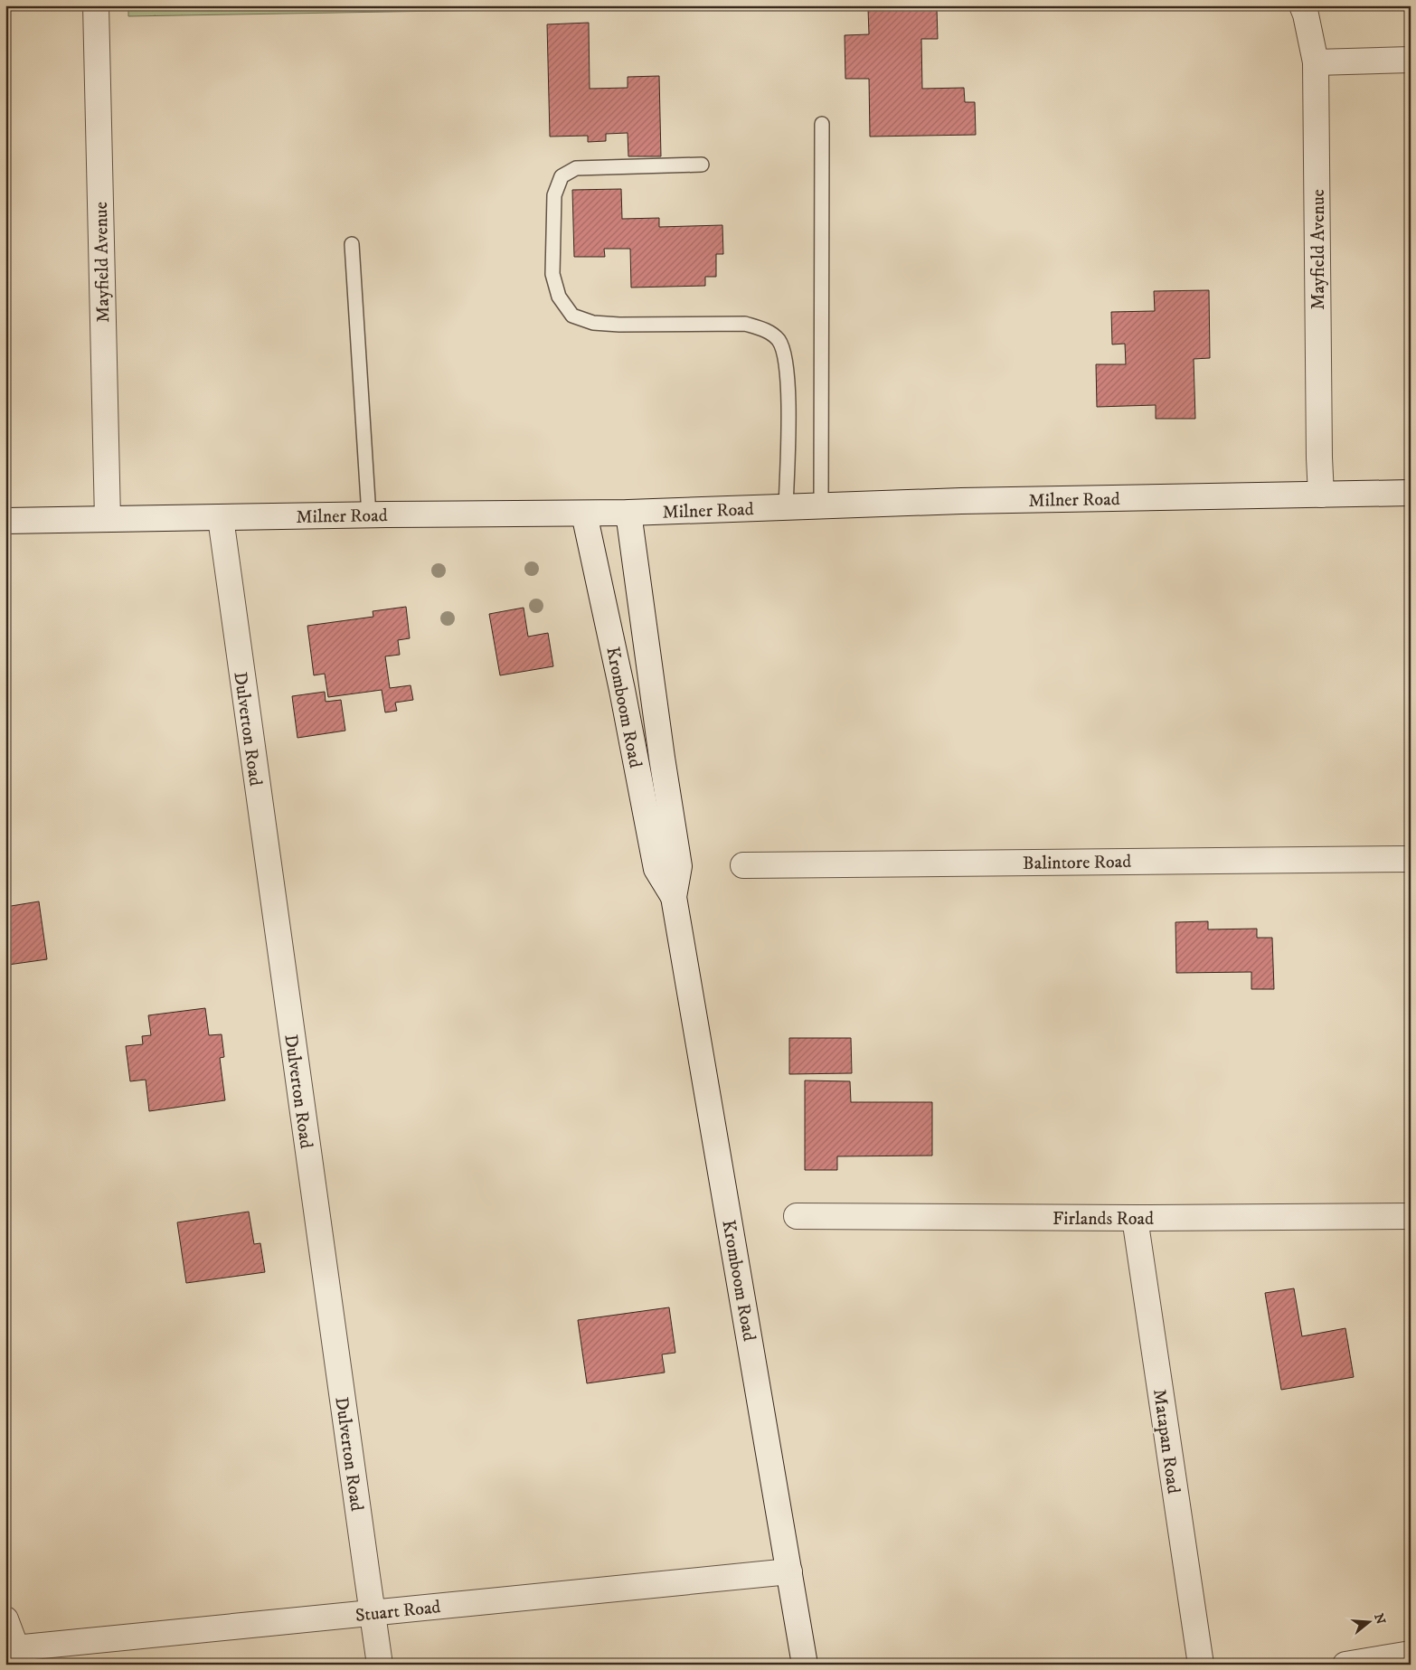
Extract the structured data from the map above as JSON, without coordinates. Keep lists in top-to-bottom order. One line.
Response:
{"streets":{"street":["Mayfield Avenue","Milner Road","Kromboom Road","Dulverton Road","Balintore Road","Firlands Road","Matapan Road","Stuart Road"]},"crossings":[["Mayfield Avenue","Milner Road"],["Milner Road","Kromboom Road"],["Milner Road","Dulverton Road"],["Kromboom Road","Stuart Road"],["Dulverton Road","Stuart Road"],["Firlands Road","Matapan Road"]],"north":"right"}
